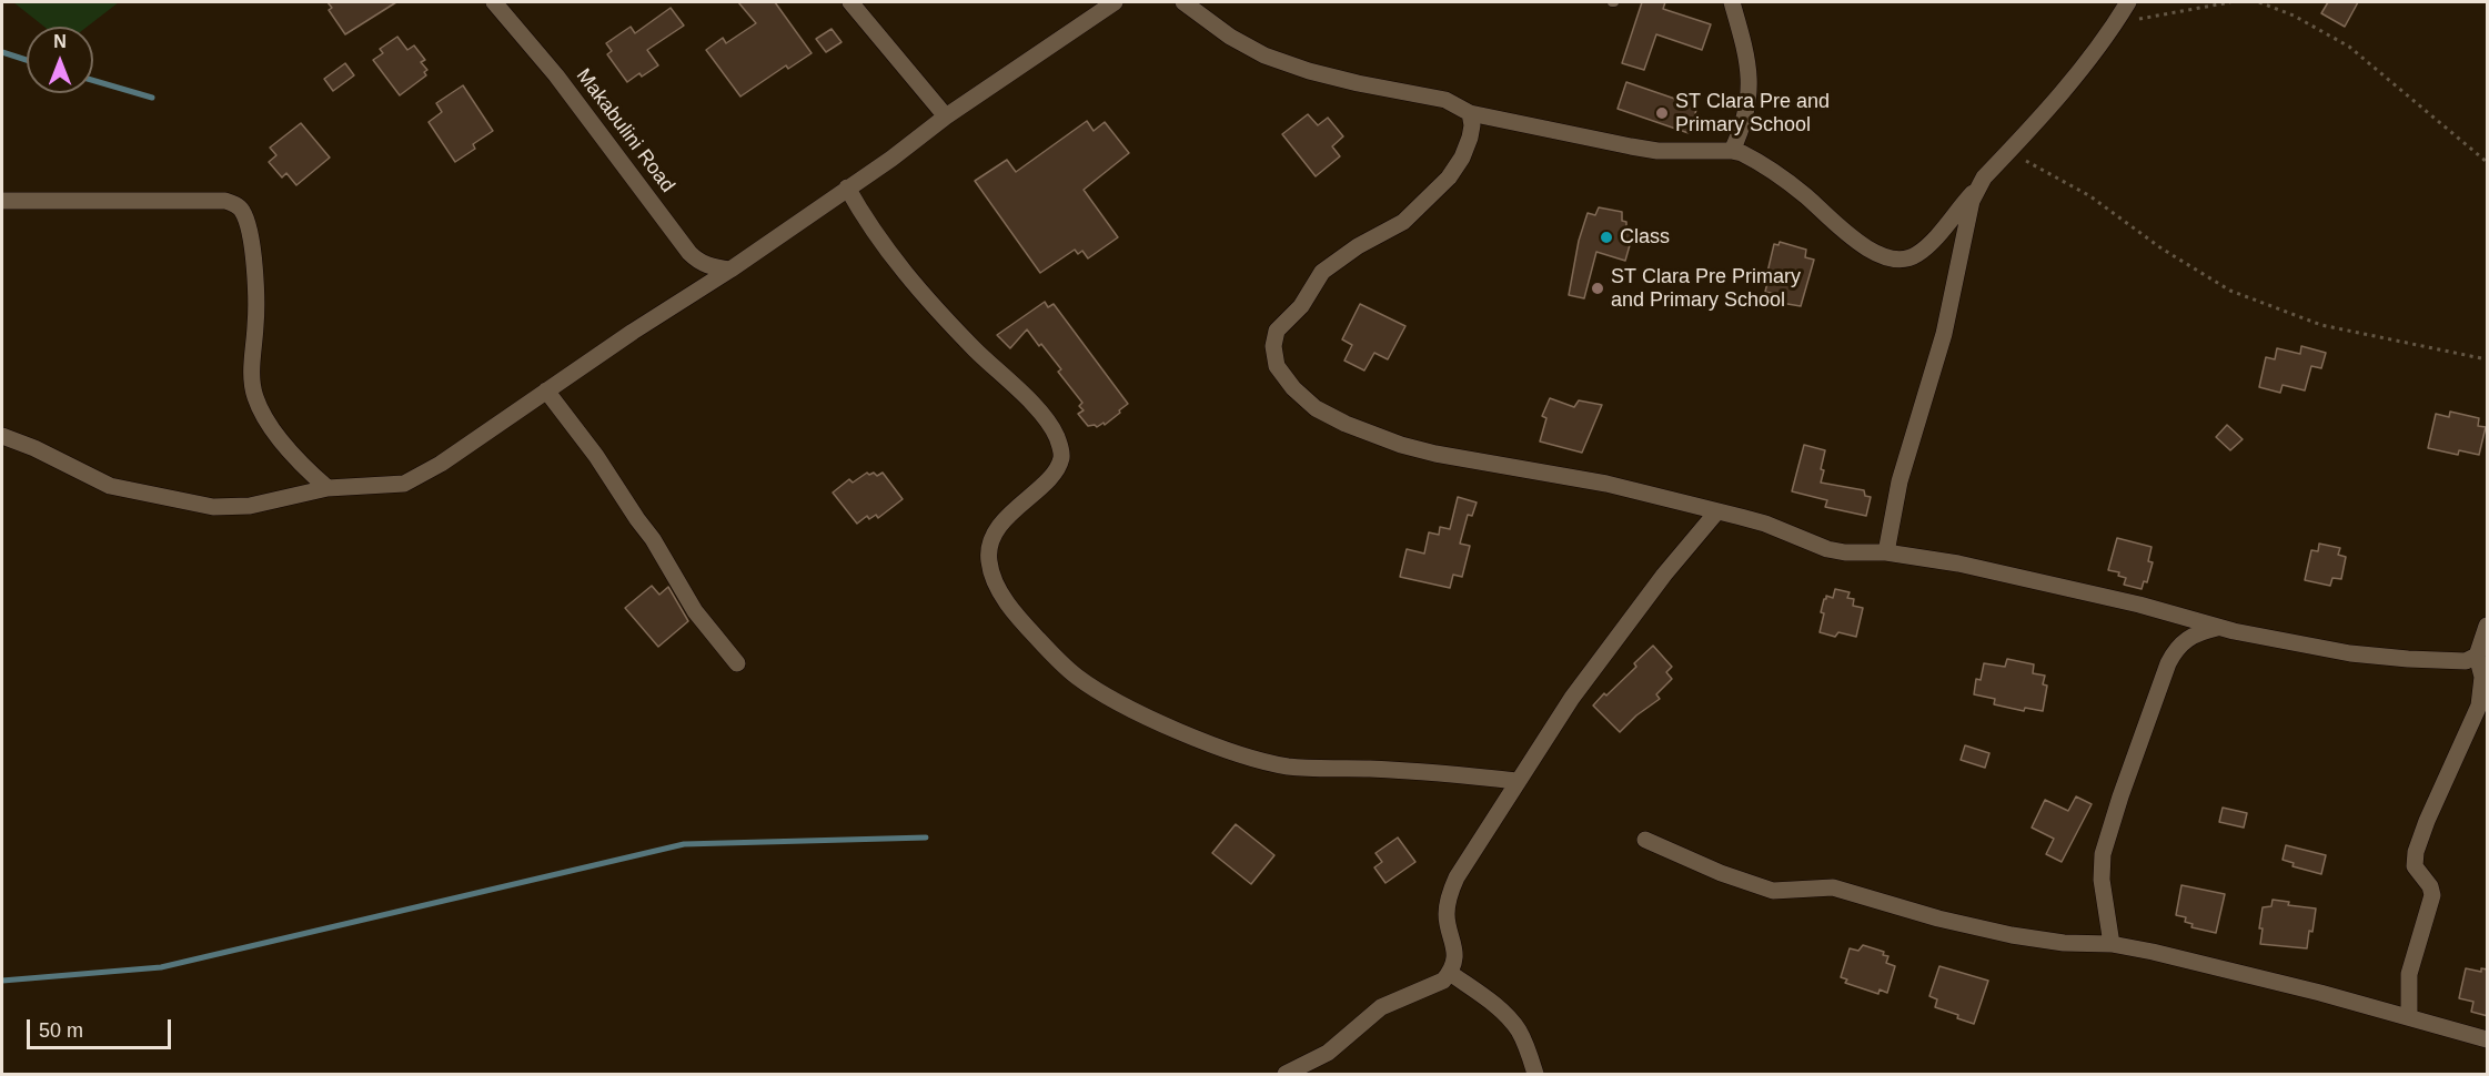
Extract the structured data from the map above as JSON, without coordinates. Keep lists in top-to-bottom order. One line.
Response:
{"streets":{"street":["Makabulini Road"]},"places":["ST Clara Pre and Primary School","Class","ST Clara Pre Primary and Primary School"],"scale_bar":"50 m","north":"top"}
